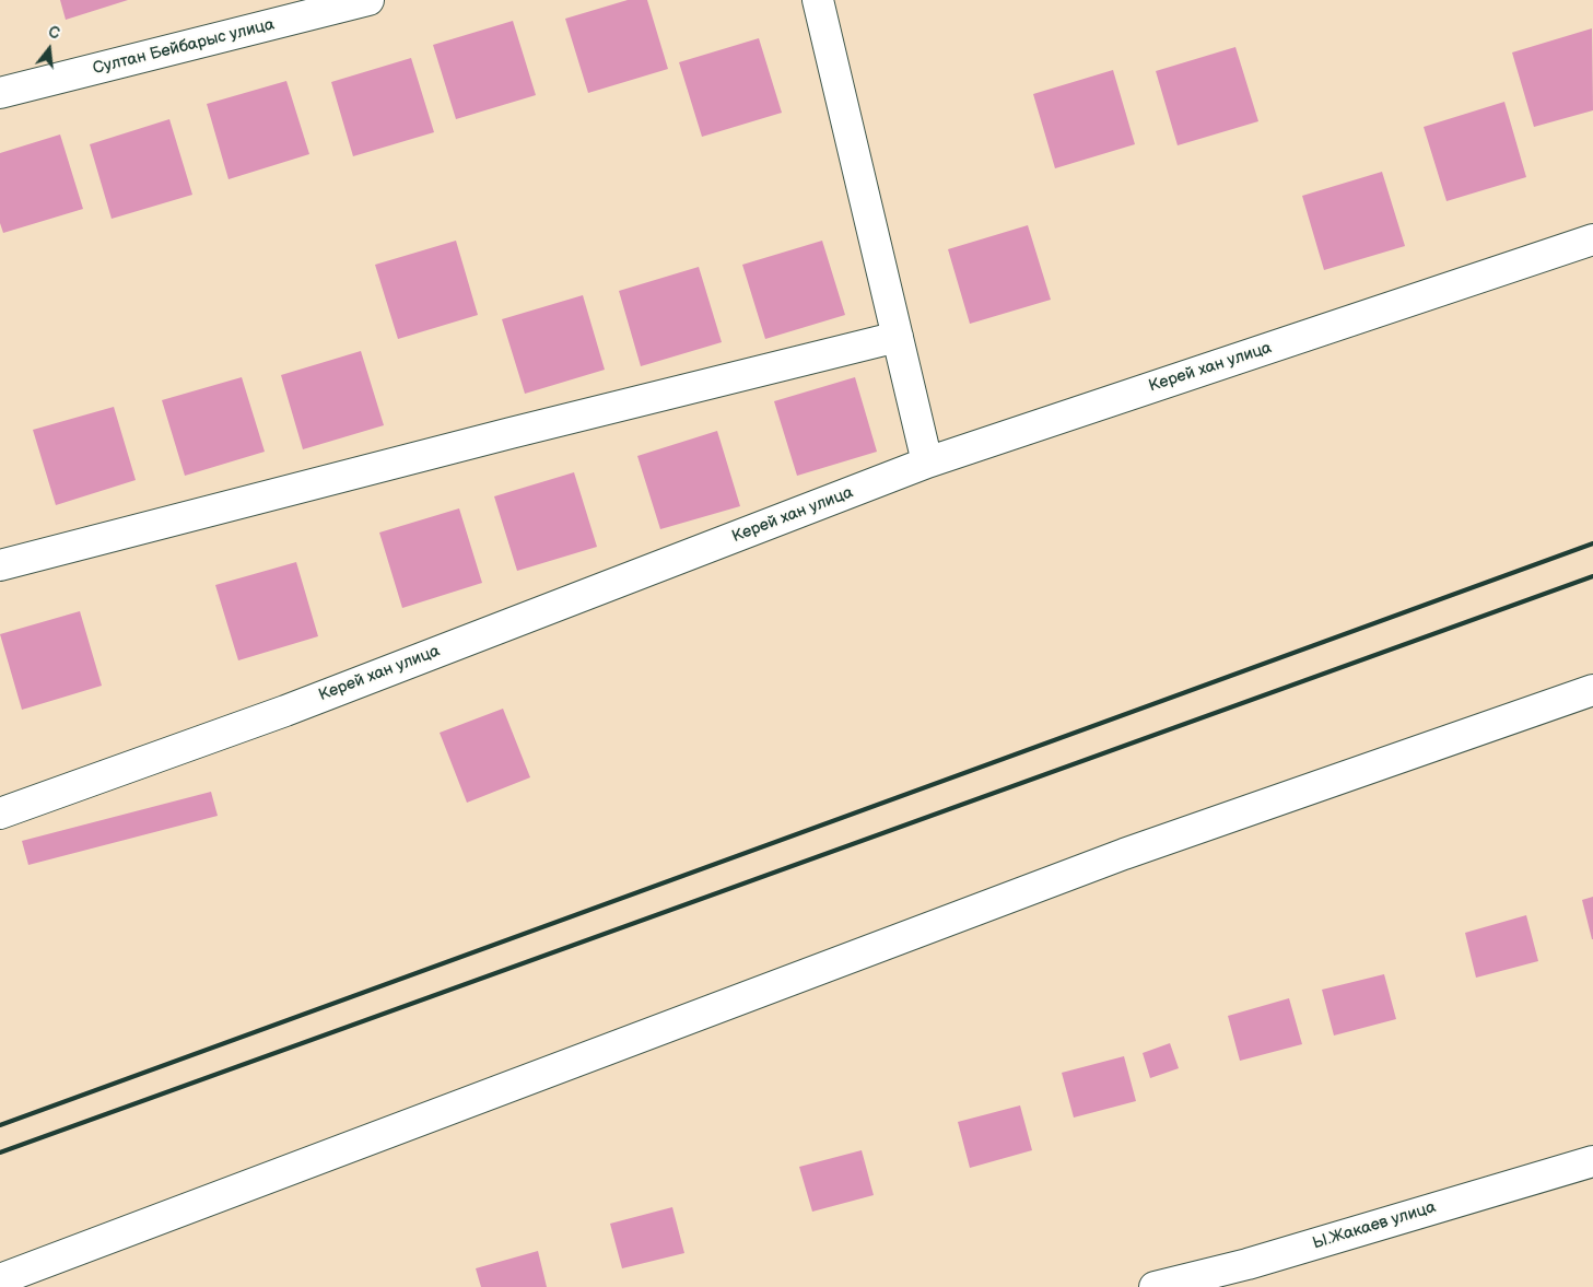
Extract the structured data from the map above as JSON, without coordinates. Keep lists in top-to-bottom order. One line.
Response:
{"streets":{"street":["Султан Бейбарыс улица","Керей хан улица","Ы.Жакаев улица"]},"north":"top"}
